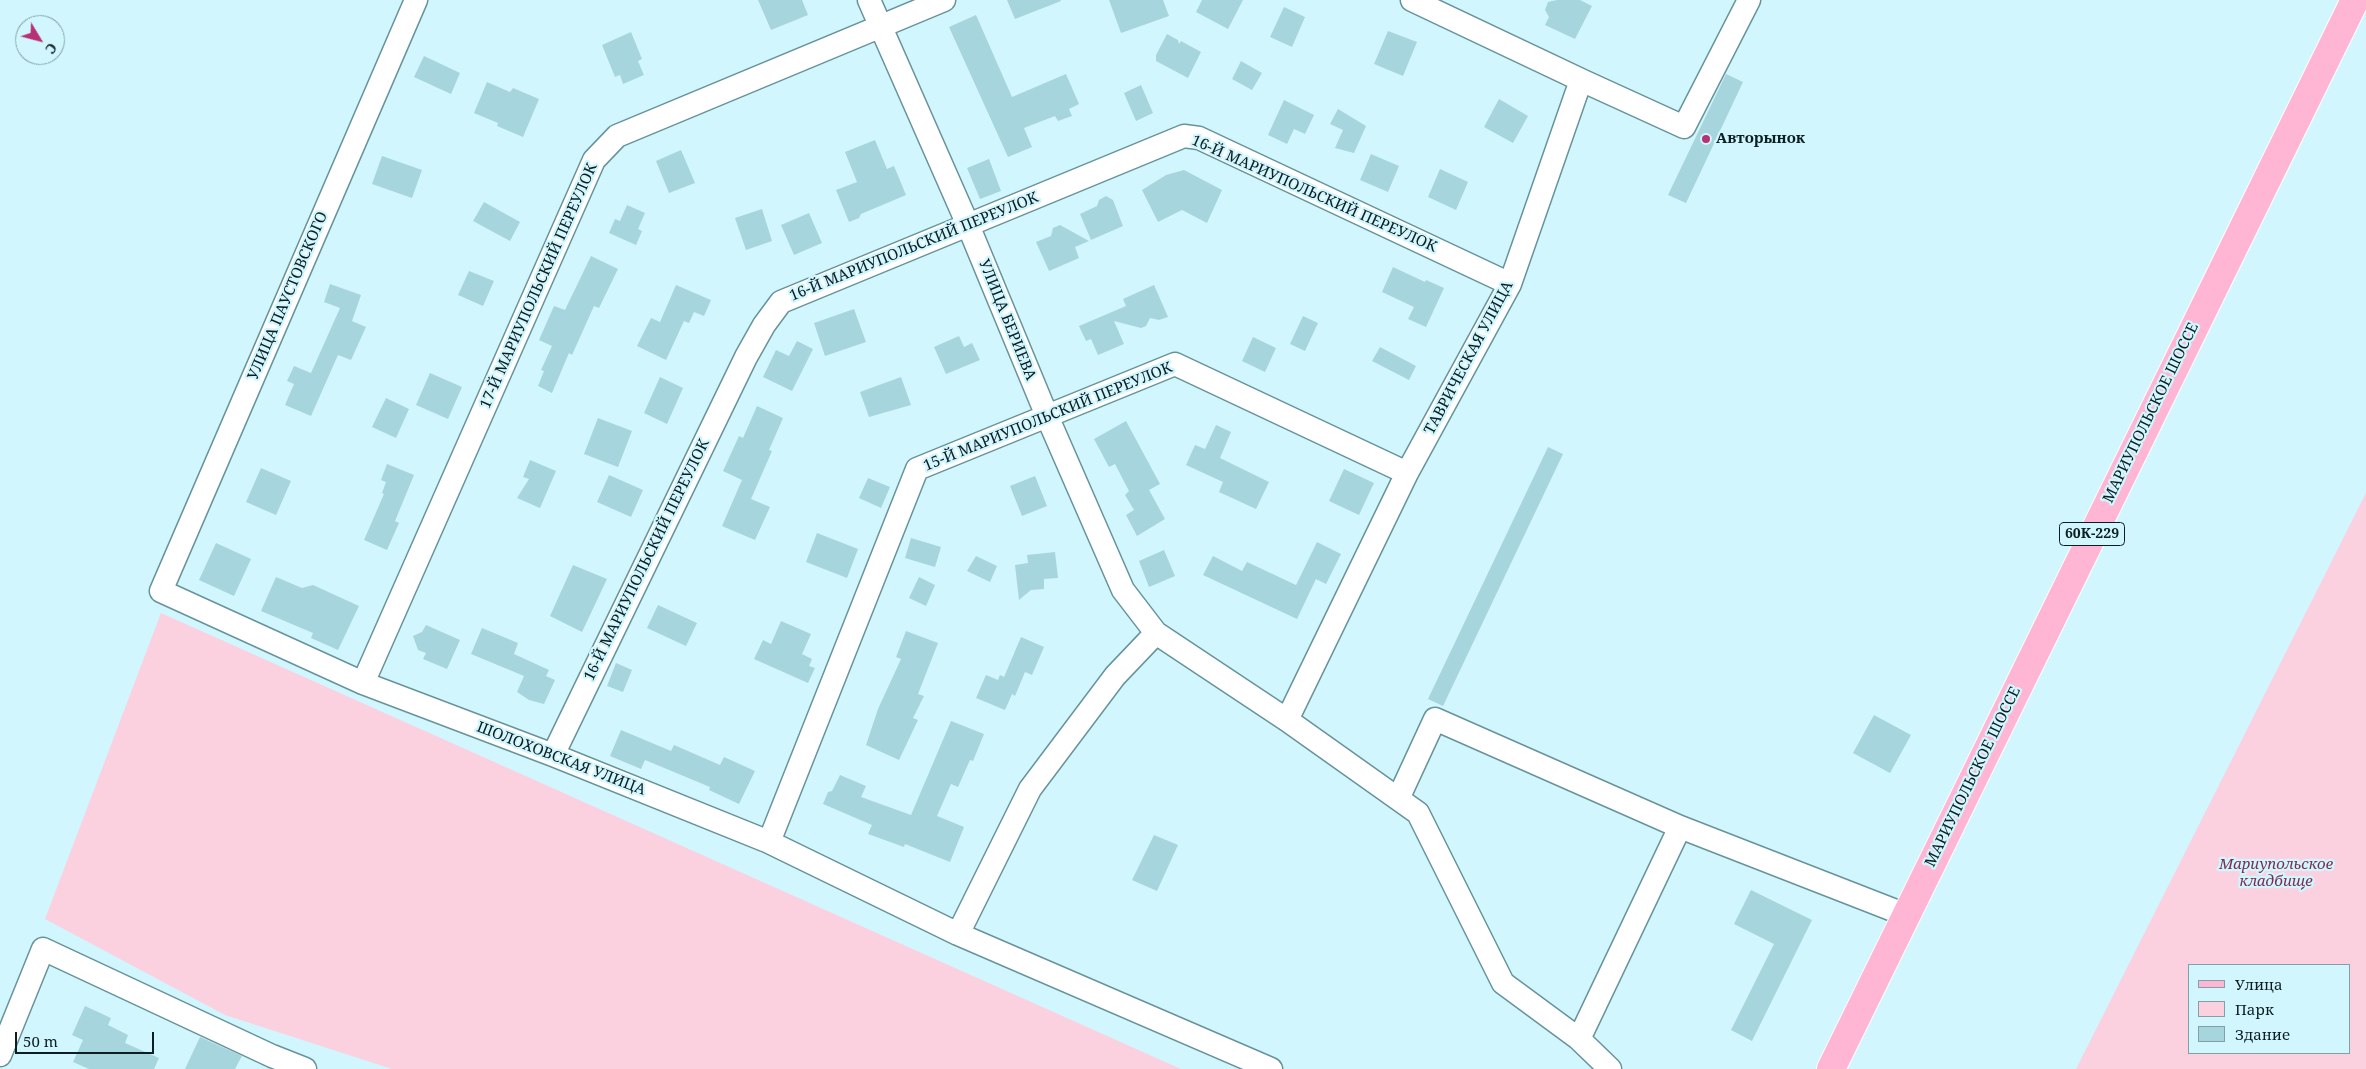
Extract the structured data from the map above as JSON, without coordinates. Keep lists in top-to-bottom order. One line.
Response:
{"streets":{"main road":["МАРИУПОЛЬСКОЕ ШОССЕ","60К-229"],"street":["16-Й МАРИУПОЛЬСКИЙ ПЕРЕУЛОК","17-Й МАРИУПОЛЬСКИЙ ПЕРЕУЛОК","УЛИЦА ПАУСТОВСКОГО","УЛИЦА БЕРИЕВА","ТАВРИЧЕСКАЯ УЛИЦА","15-Й МАРИУПОЛЬСКИЙ ПЕРЕУЛОК","ШОЛОХОВСКАЯ УЛИЦА"]},"crossings":[["16-Й МАРИУПОЛЬСКИЙ ПЕРЕУЛОК","УЛИЦА БЕРИЕВА"],["16-Й МАРИУПОЛЬСКИЙ ПЕРЕУЛОК","ТАВРИЧЕСКАЯ УЛИЦА"],["16-Й МАРИУПОЛЬСКИЙ ПЕРЕУЛОК","ШОЛОХОВСКАЯ УЛИЦА"],["17-Й МАРИУПОЛЬСКИЙ ПЕРЕУЛОК","УЛИЦА БЕРИЕВА"],["17-Й МАРИУПОЛЬСКИЙ ПЕРЕУЛОК","ШОЛОХОВСКАЯ УЛИЦА"],["УЛИЦА ПАУСТОВСКОГО","ШОЛОХОВСКАЯ УЛИЦА"],["УЛИЦА БЕРИЕВА","ТАВРИЧЕСКАЯ УЛИЦА"],["УЛИЦА БЕРИЕВА","15-Й МАРИУПОЛЬСКИЙ ПЕРЕУЛОК"],["ТАВРИЧЕСКАЯ УЛИЦА","15-Й МАРИУПОЛЬСКИЙ ПЕРЕУЛОК"],["15-Й МАРИУПОЛЬСКИЙ ПЕРЕУЛОК","ШОЛОХОВСКАЯ УЛИЦА"]],"parks":["Мариупольское кладбище"],"places":["Авторынок"],"legend":["Улица","Парк","Здание"],"scale_bar":"50 m","north":"bottom right"}
